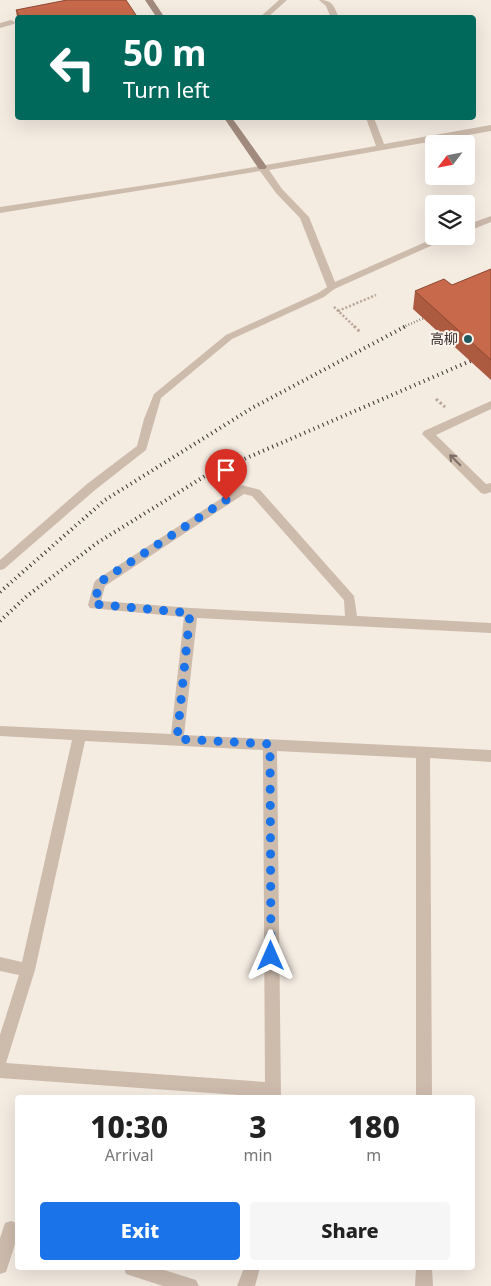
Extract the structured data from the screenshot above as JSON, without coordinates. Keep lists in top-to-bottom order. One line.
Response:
{"places":["高柳"],"north":"bottom left","page":{"turn":["50 m","Turn left"],"eta":["10:30","Arrival","3","min","180","m"],"buttons":["Exit","Share"]}}
